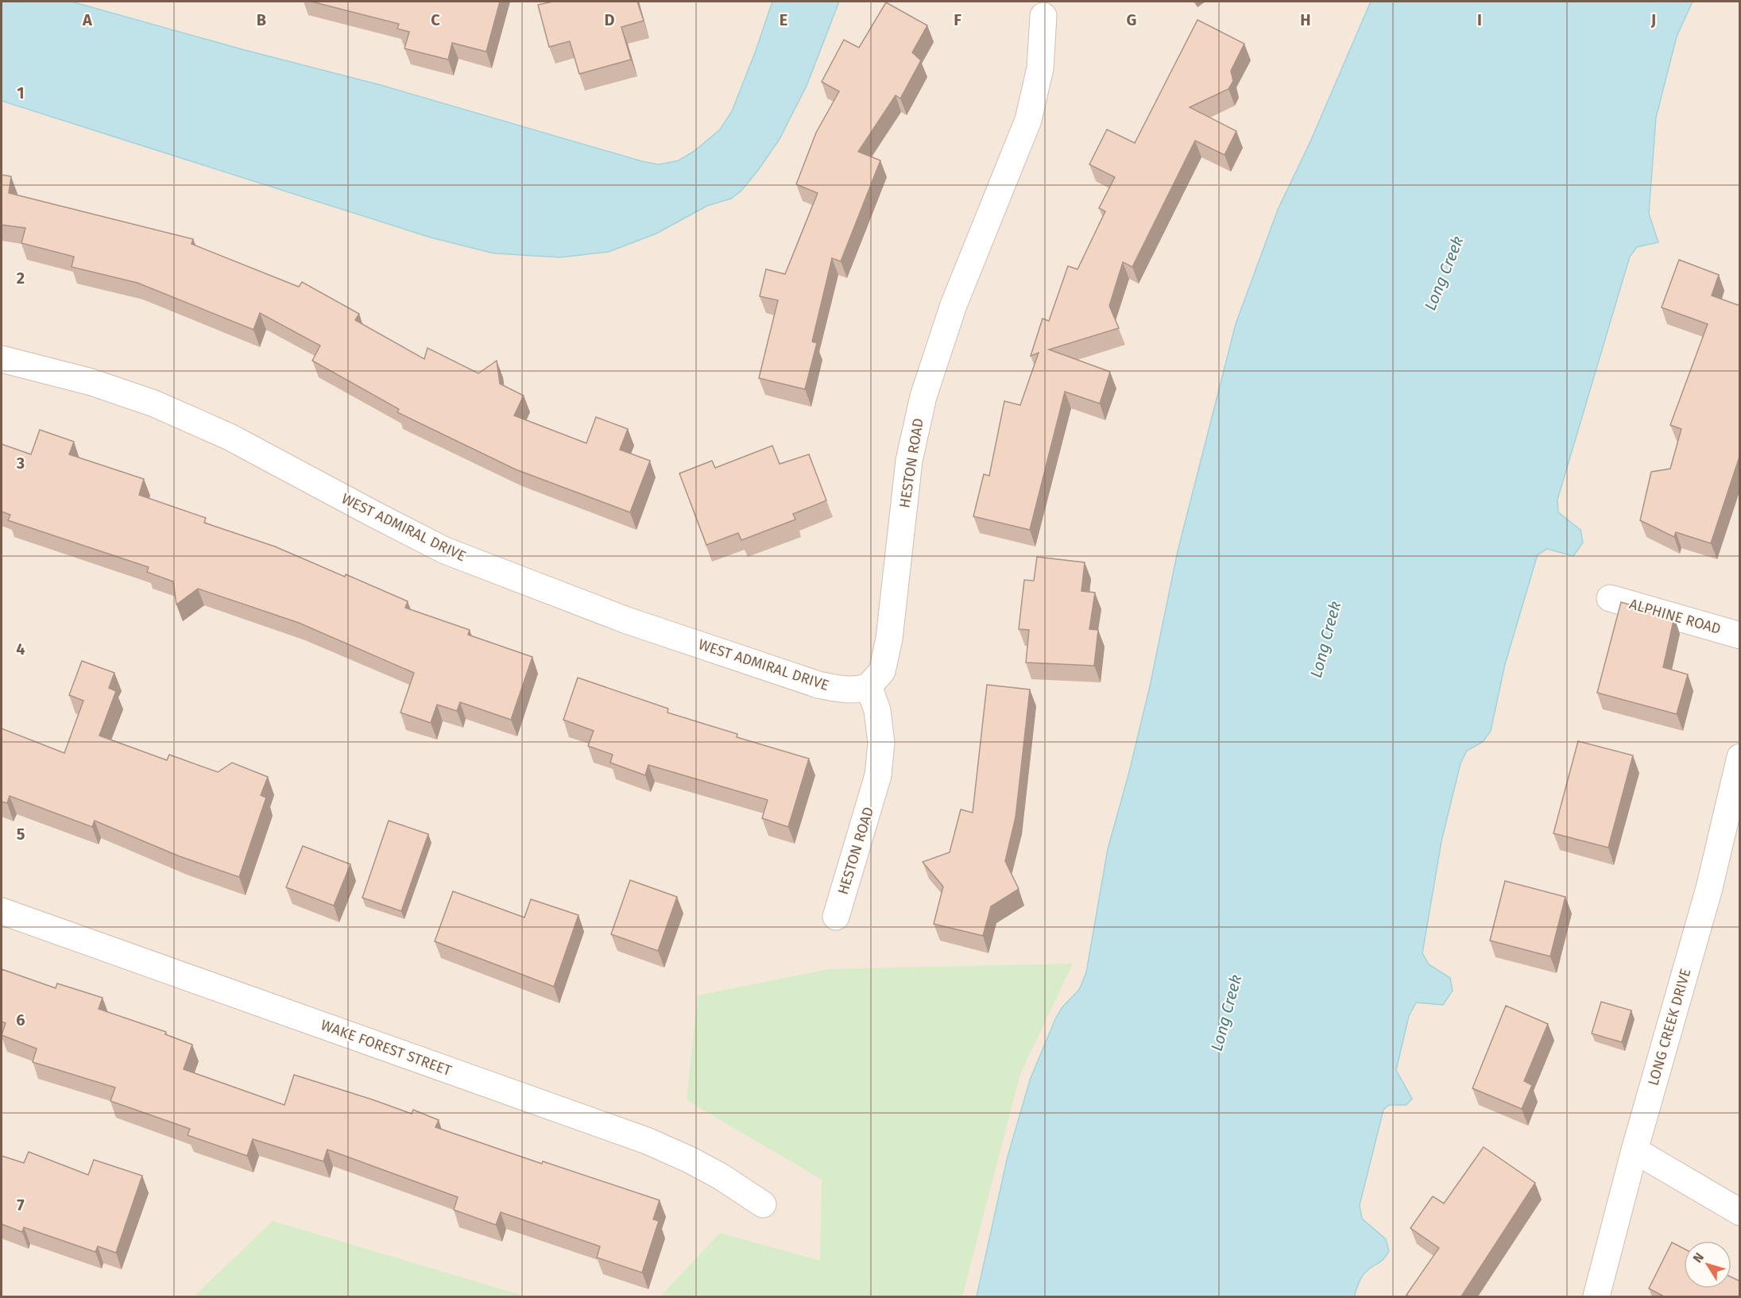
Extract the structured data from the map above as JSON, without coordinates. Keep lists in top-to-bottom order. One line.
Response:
{"streets":{"street":["HESTON ROAD","WEST ADMIRAL DRIVE","ALPHINE ROAD","LONG CREEK DRIVE","WAKE FOREST STREET"]},"crossings":[["HESTON ROAD","WEST ADMIRAL DRIVE"]],"water":["Long Creek"],"north":"top left","grid":{"columns":["A","B","C","D","E","F","G","H","I","J"],"rows":["1","2","3","4","5","6","7"]}}
